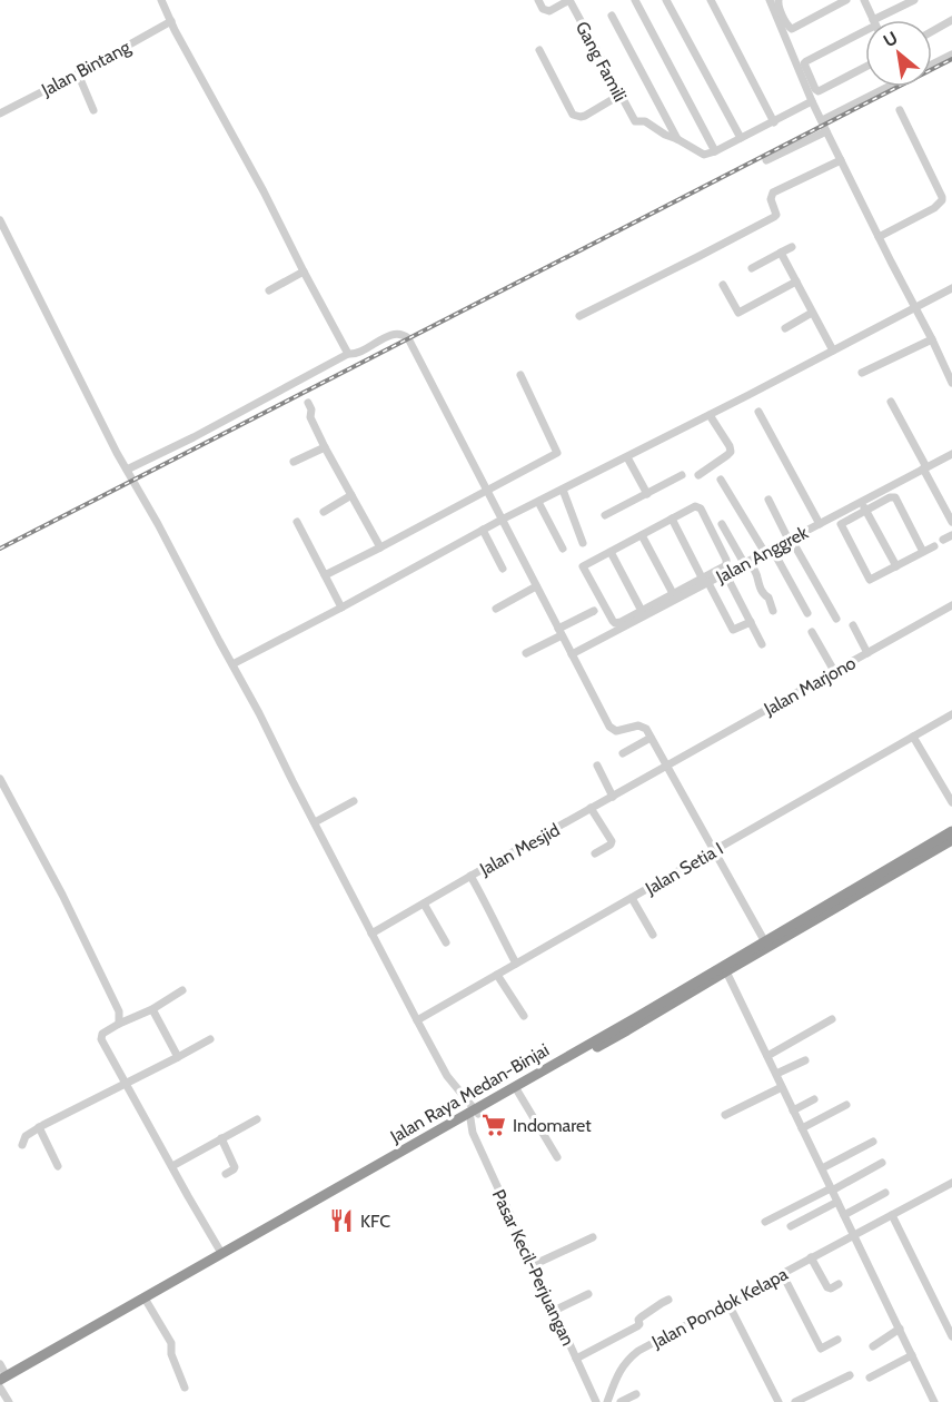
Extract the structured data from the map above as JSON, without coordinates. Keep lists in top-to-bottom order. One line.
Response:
{"streets":{"highway":["Jalan Raya Medan-Binjai"],"street":["Gang Famili","Jalan Bintang","Jalan Anggrek","Jalan Marjono","Jalan Mesjid","Jalan Setia I","Pasar Kecil-Perjuangan","Jalan Pondok Kelapa"]},"crossings":[["Jalan Marjono","Jalan Mesjid"],["Jalan Raya Medan-Binjai","Pasar Kecil-Perjuangan"]],"places":{"supermarket":["Indomaret"],"restaurant":["KFC"]},"north":"top left"}
